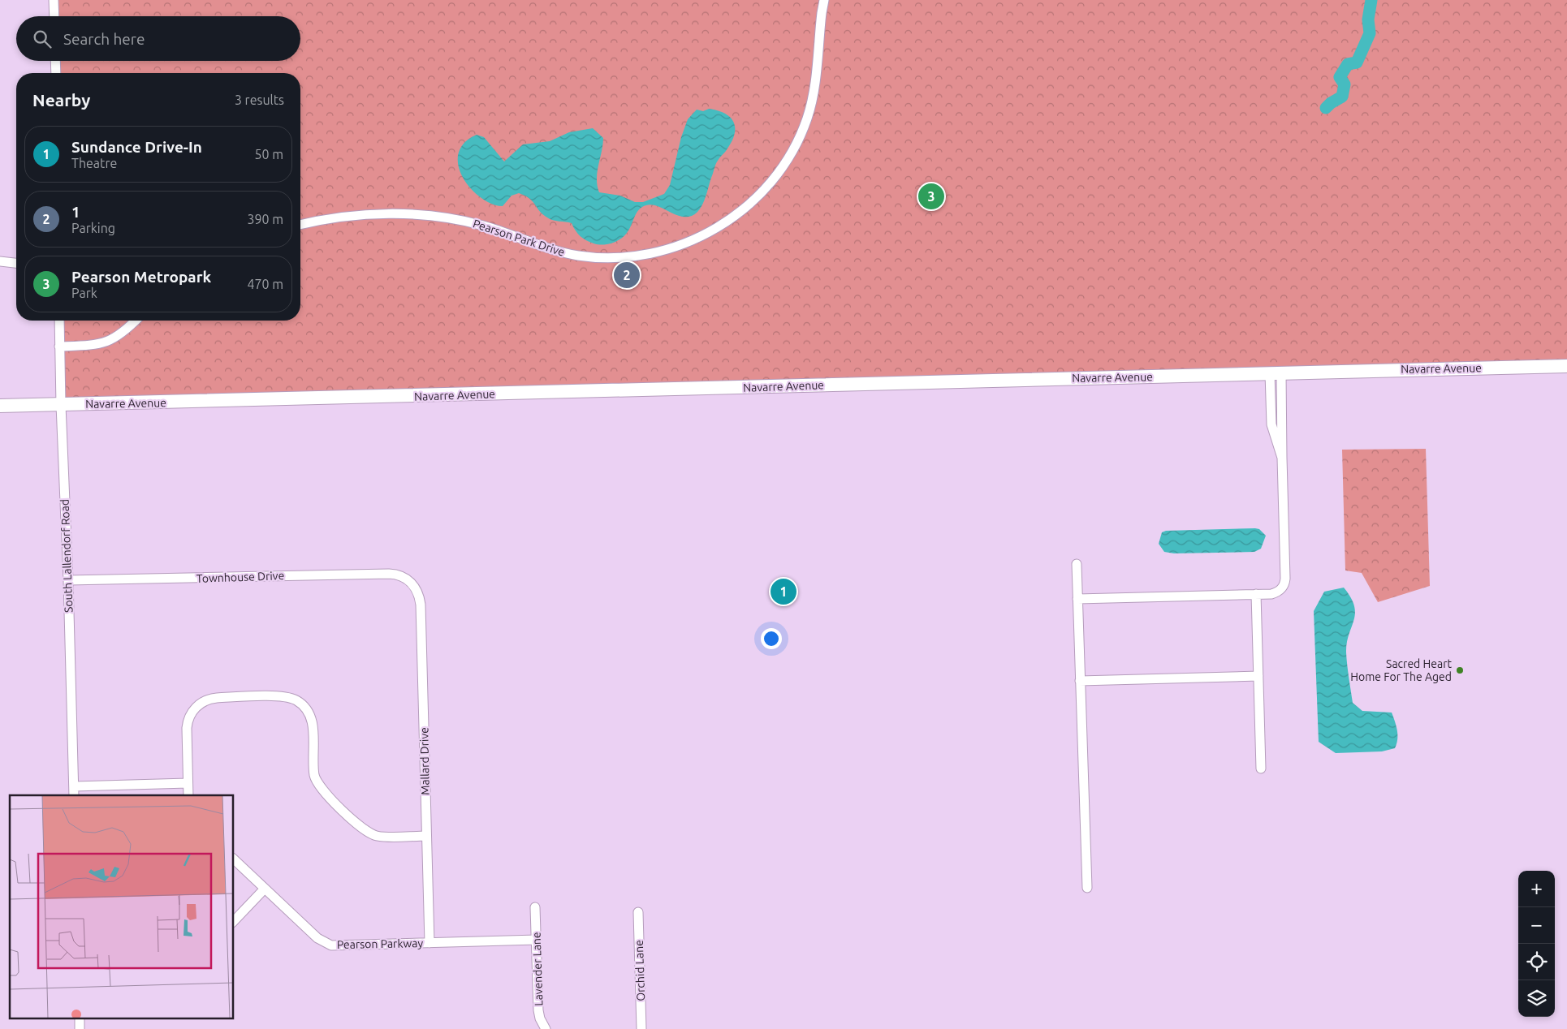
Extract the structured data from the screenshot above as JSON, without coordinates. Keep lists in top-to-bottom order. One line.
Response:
{"streets":{"highway":["Navarre Avenue"],"street":["Pearson Park Drive","South Lallendorf Road","Townhouse Drive","Mallard Drive","Pearson Parkway","Lavender Lane","Orchid Lane"]},"crossings":[["Navarre Avenue","South Lallendorf Road"],["South Lallendorf Road","Townhouse Drive"],["Townhouse Drive","Mallard Drive"],["Mallard Drive","Pearson Parkway"],["Pearson Parkway","Lavender Lane"]],"places":["Sacred Heart Home For The Aged"],"page":{"search":"Search here","heading":["Nearby","3 results"],"list":[{"mark":"1","name":"Sundance Drive-In","note":"Theatre","value":"50 m"},{"mark":"2","name":"1","note":"Parking","value":"390 m"},{"mark":"3","name":"Pearson Metropark","note":"Park","value":"470 m"}],"pins":["3","2","1"],"map_buttons":["+","−"]}}
